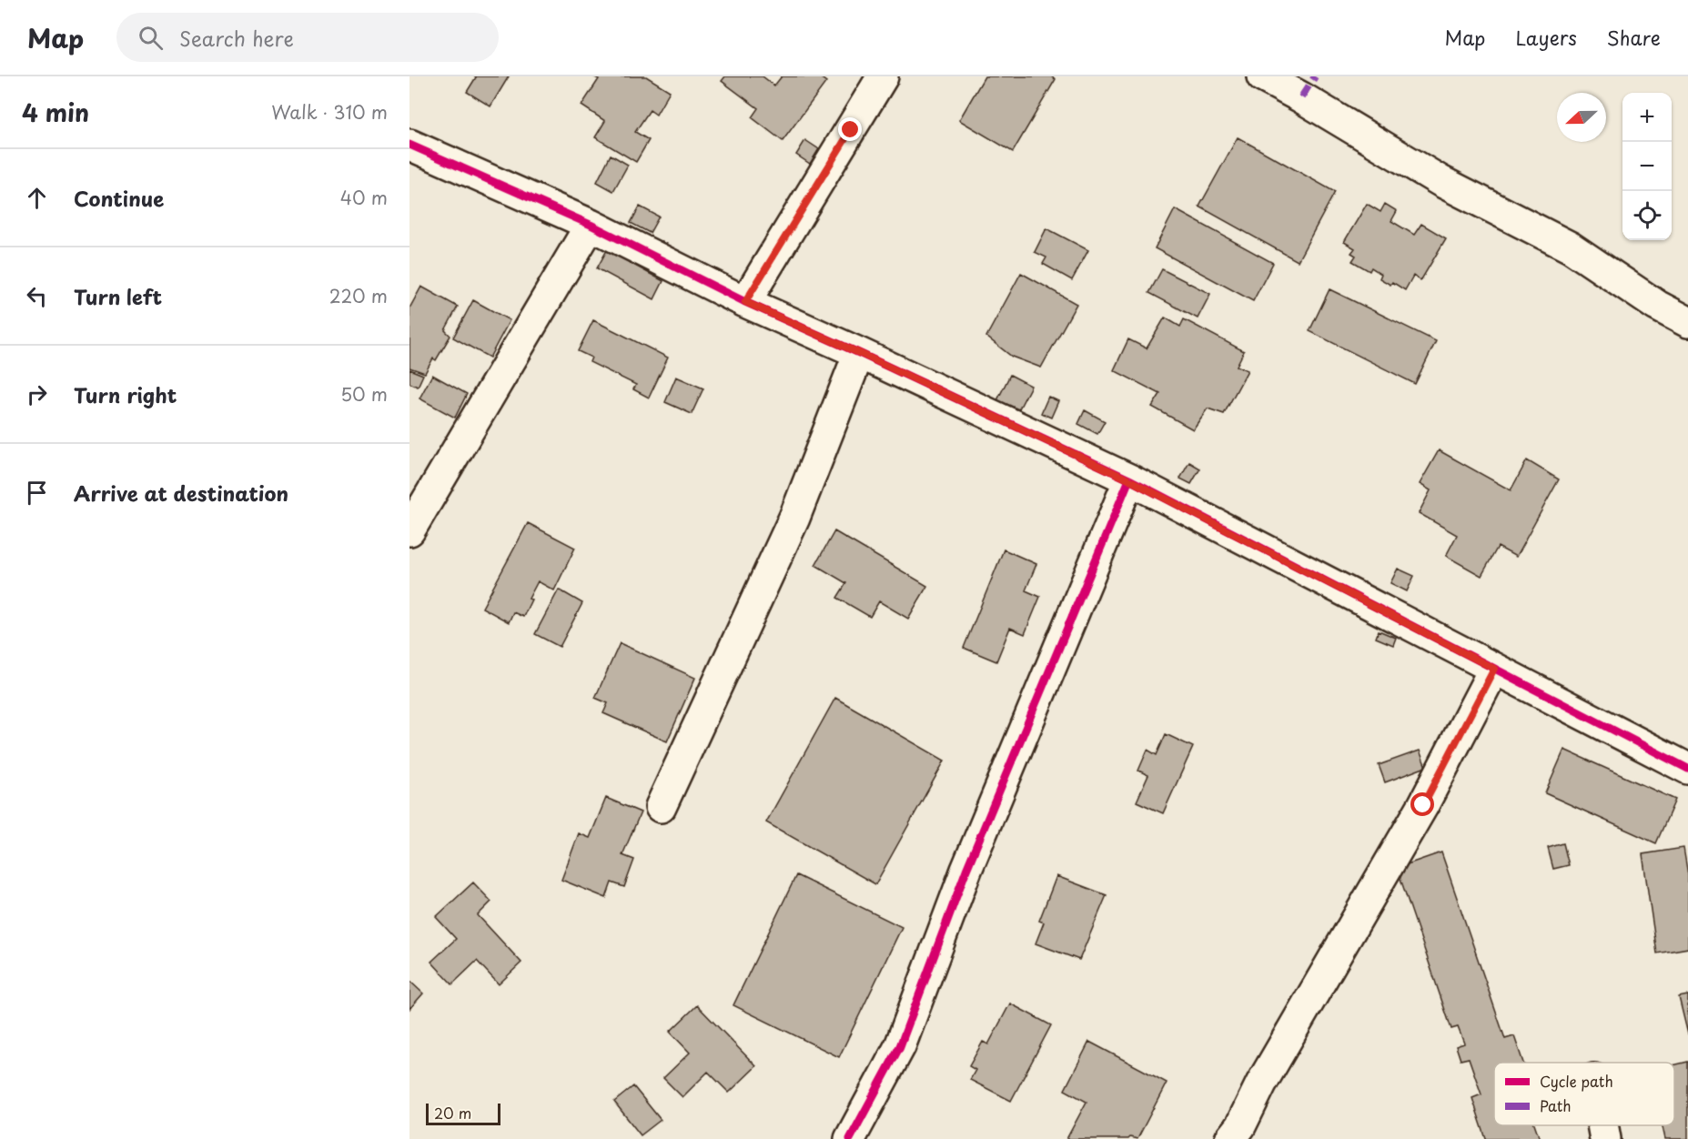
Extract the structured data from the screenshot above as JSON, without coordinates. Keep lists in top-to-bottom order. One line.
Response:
{"legend":["Cycle path","Path"],"scale_bar":"20 m","north":"left","page":{"header":"Map","search":"Search here","nav":["Map","Layers","Share"],"heading":["4 min","Walk · 310 m"],"map_buttons":["+","−"],"list":[["Continue","40 m"],["Turn left","220 m"],["Turn right","50 m"],"Arrive at destination"],"scale":"20 m"}}
